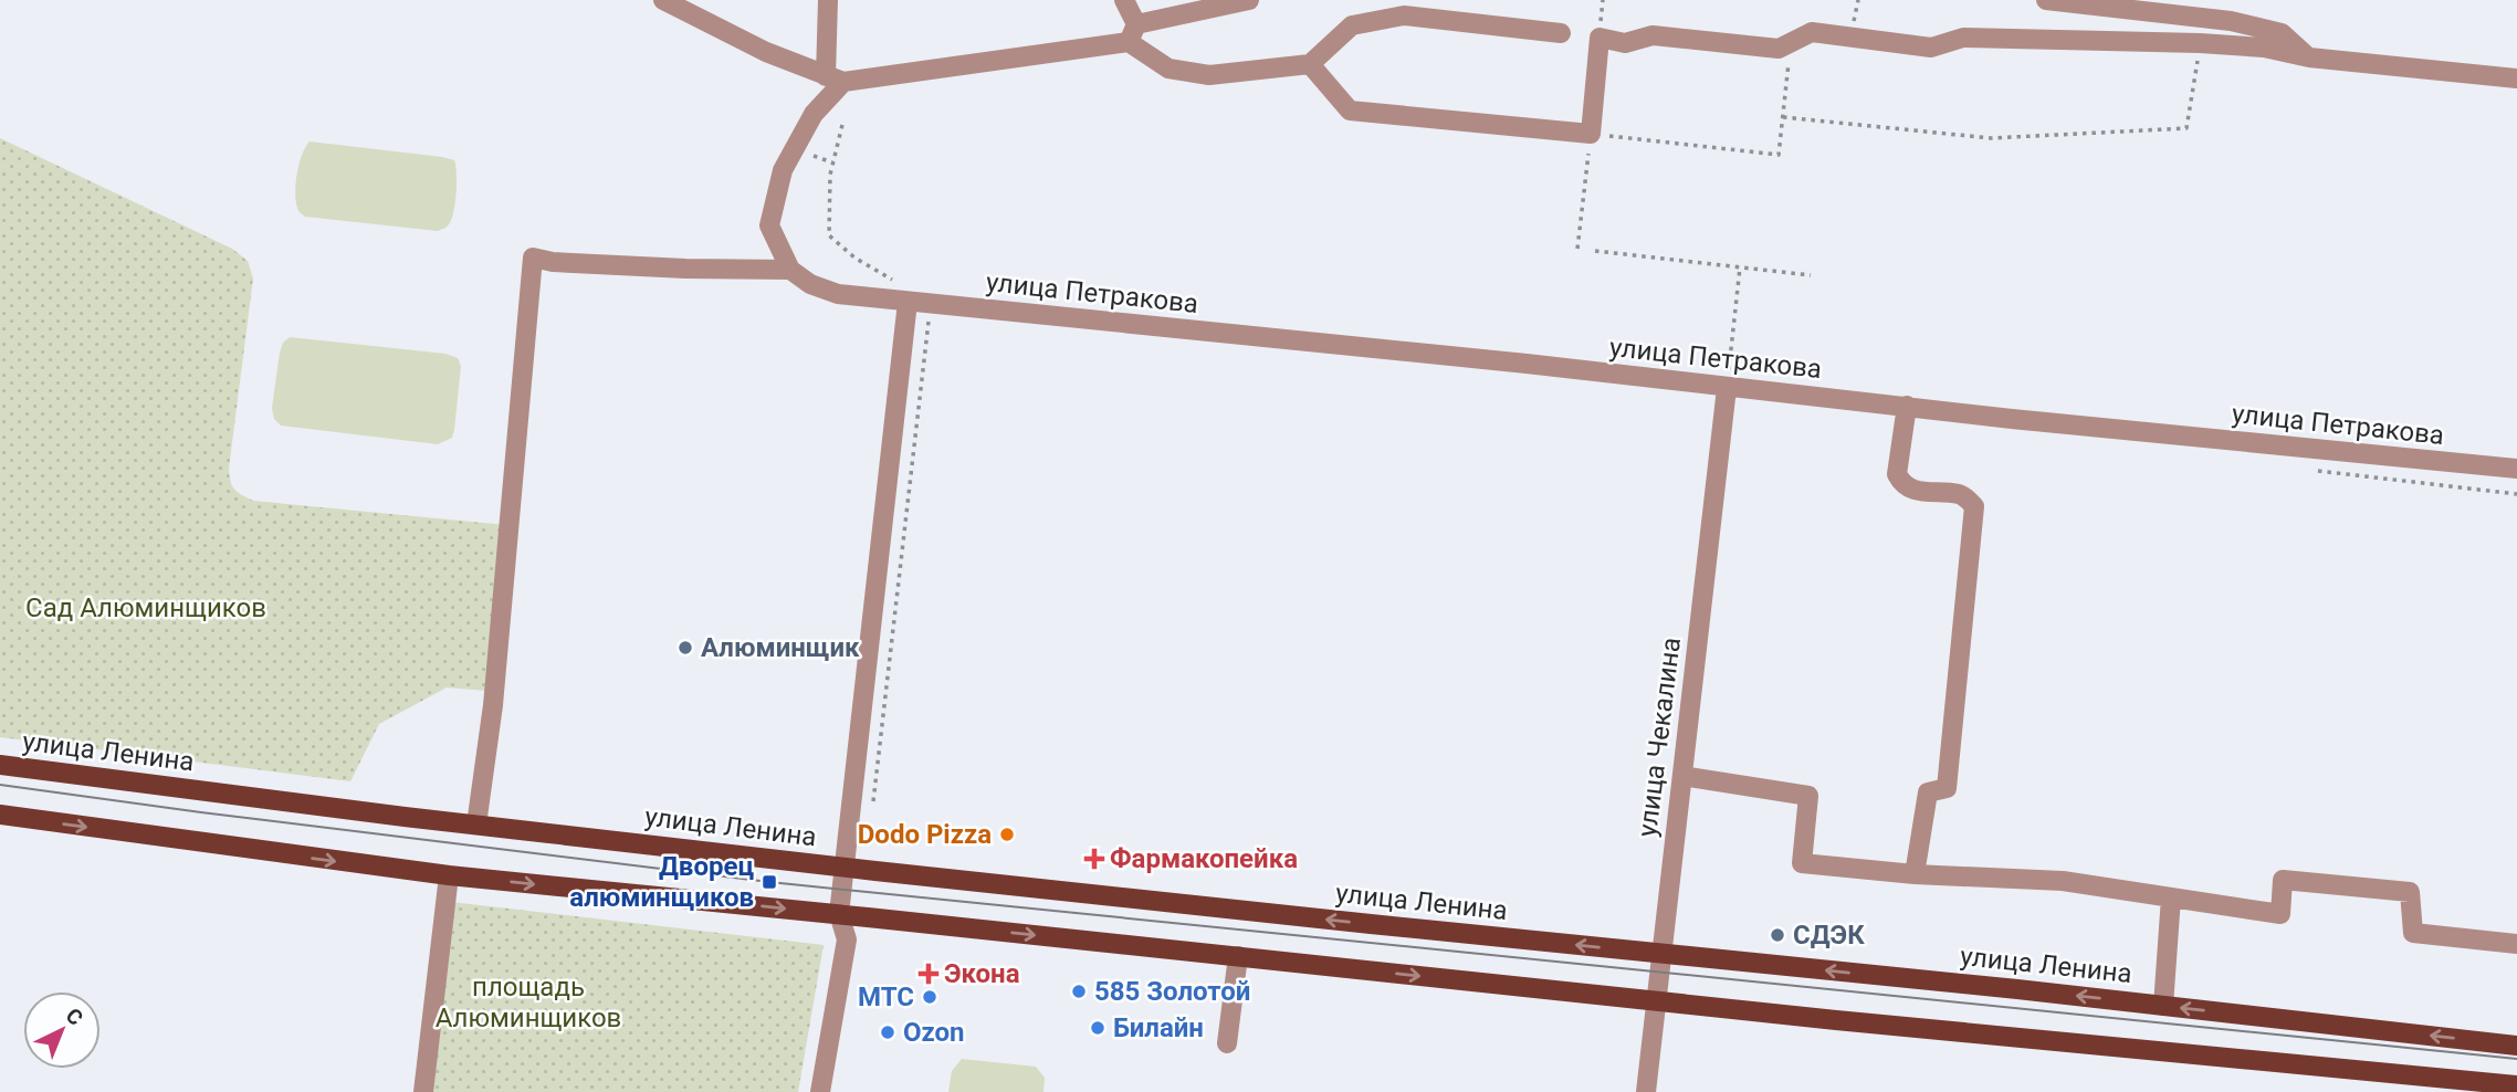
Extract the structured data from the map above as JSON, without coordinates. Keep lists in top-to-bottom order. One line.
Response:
{"streets":{"main road":["улица Ленина"],"street":["улица Петракова","улица Чекалина"]},"crossings":[["улица Петракова","улица Чекалина"],["улица Чекалина","улица Ленина"]],"parks":["Сад Алюминщиков","площадь Алюминщиков"],"places":{"other":["Алюминщик","Dodo Pizza","СДЭК","585 Золотой","МТС","Билайн","Ozon"],"health":["Фармакопейка","Экона"],"transit":["Дворец алюминщиков"]},"north":"top right"}
